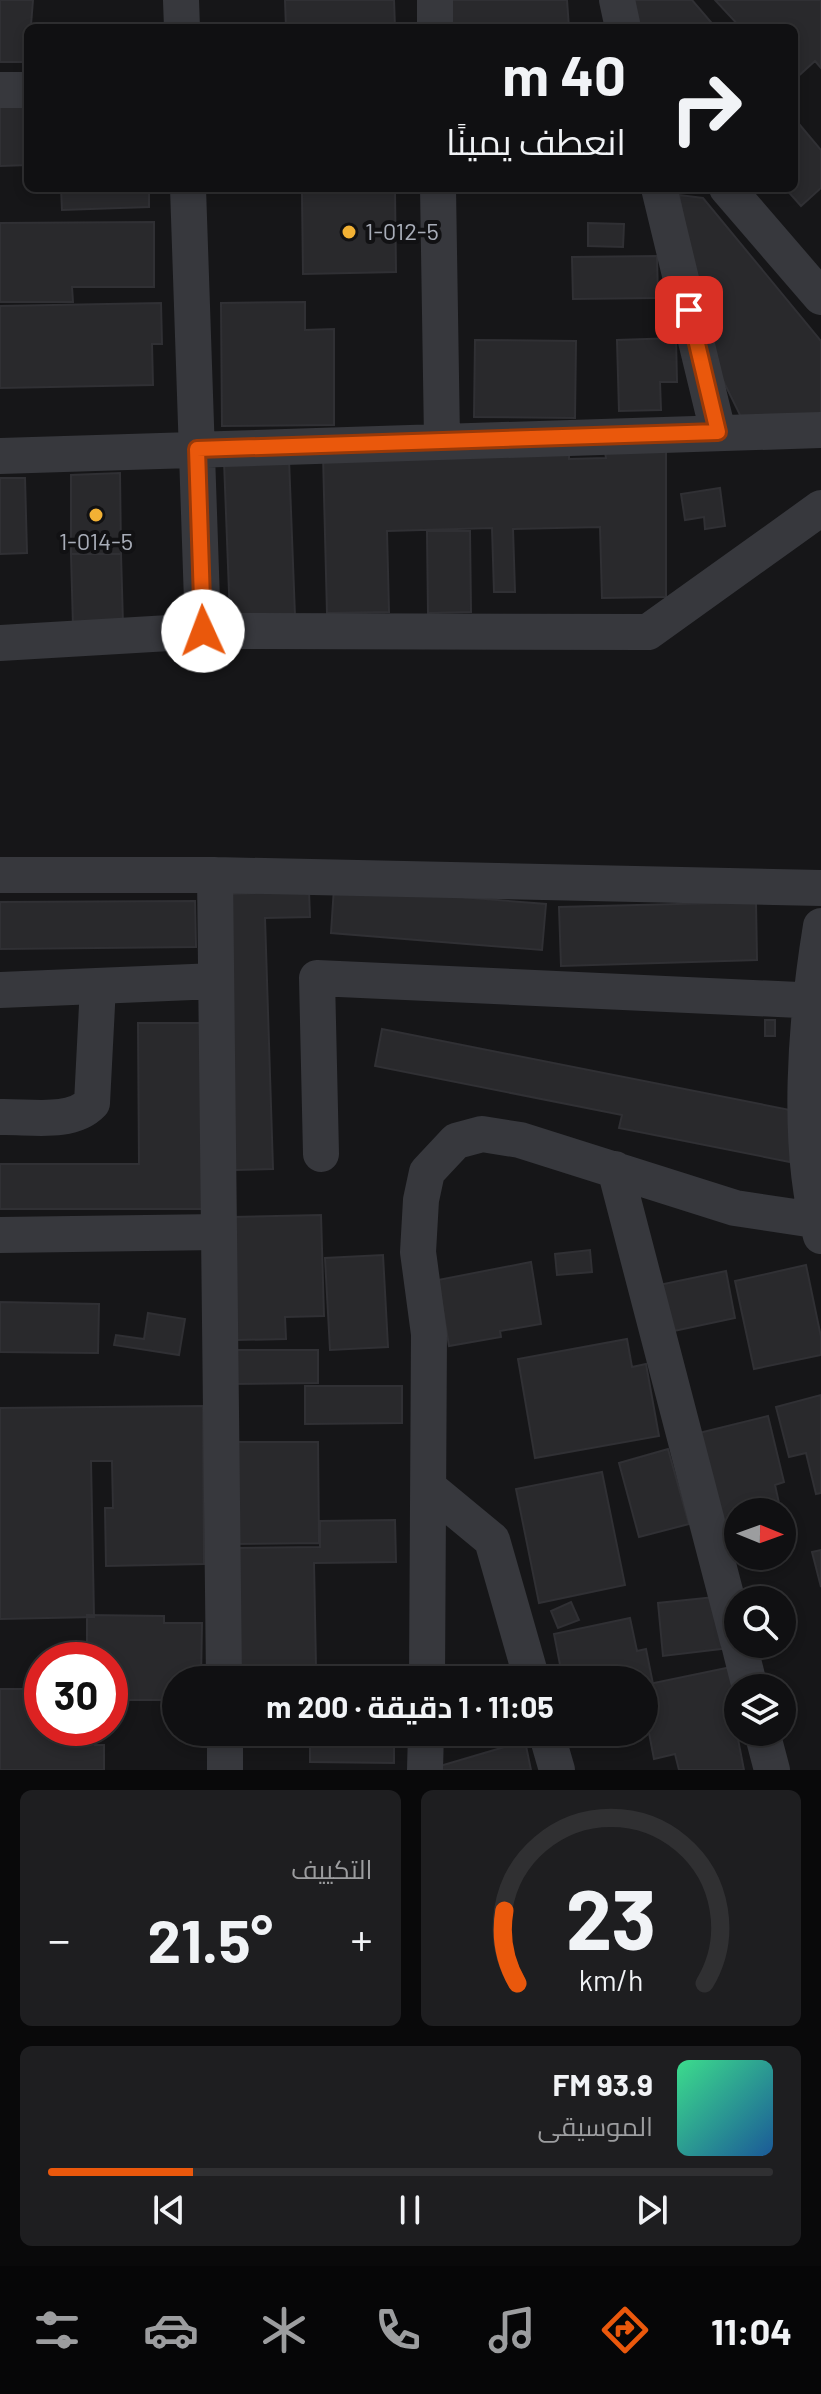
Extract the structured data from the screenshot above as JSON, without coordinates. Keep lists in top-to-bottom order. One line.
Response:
{"places":["1-012-5","1-014-5"],"north":"right","page":{"turn":["40 m","انعطف يمينًا"],"limit":"30","trip":"11:05 · 1 دقيقة · 200 m","tile":"التكييف","heat":["−","21.5°","+"],"song":["93.9 FM","الموسيقى"],"tabs":"11:04","gauge":["23","km/h"]}}
